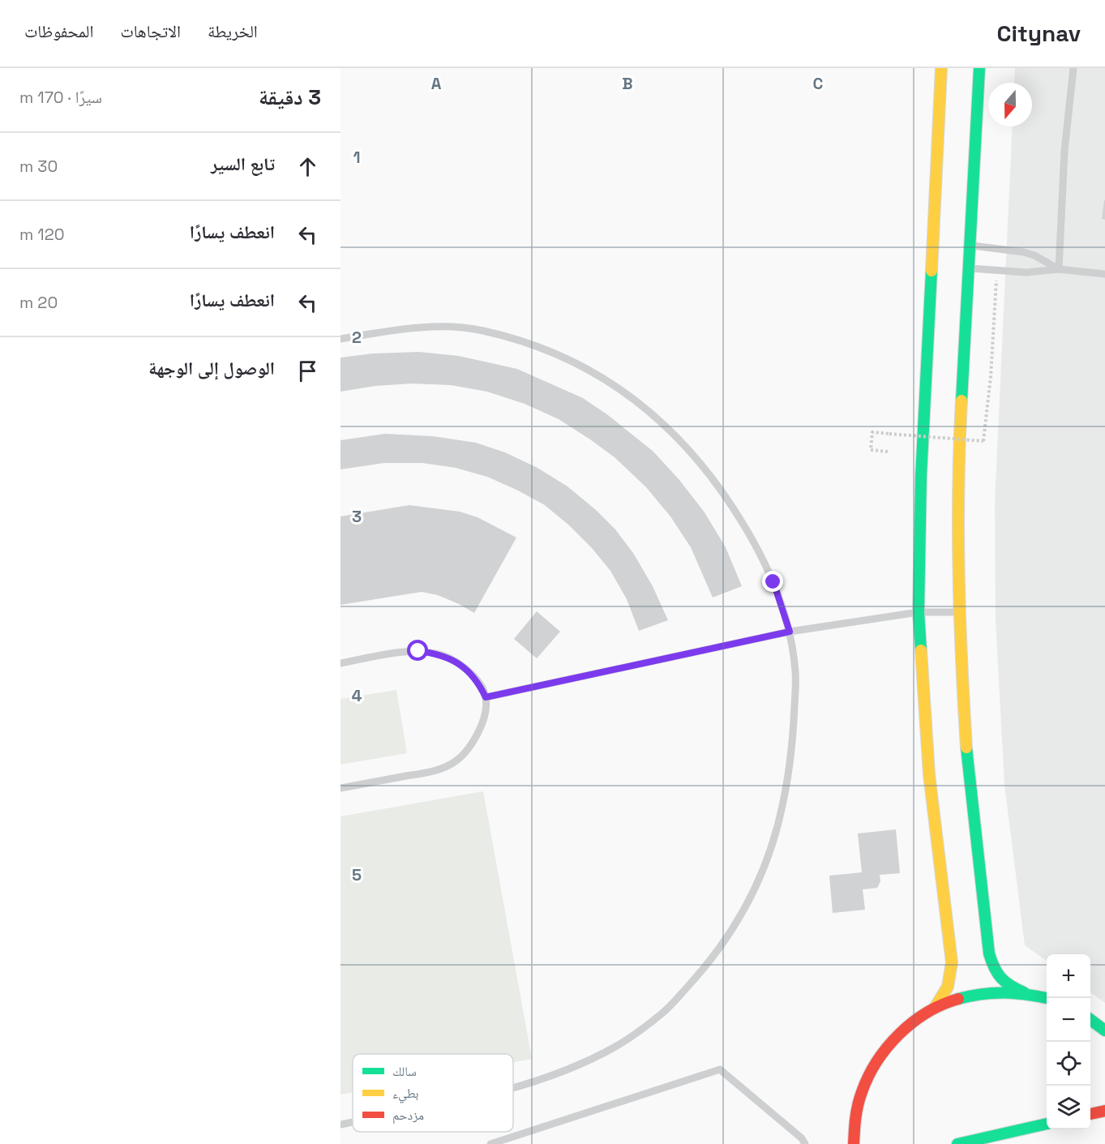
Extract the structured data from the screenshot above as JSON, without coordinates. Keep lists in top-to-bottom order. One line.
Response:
{"legend":["سالك","بطيء","مزدحم"],"north":"bottom","page":{"header":"Citynav","nav":["الخريطة","الاتجاهات","المحفوظات"],"heading":["3 دقيقة","سيرًا · 170 m"],"list":[["تابع السير","30 m"],["انعطف يسارًا","120 m"],["انعطف يسارًا","20 m"],"الوصول إلى الوجهة"],"map_buttons":["+","−"]},"grid":{"columns":["A","B","C"],"rows":["1","2","3","4","5"]}}
